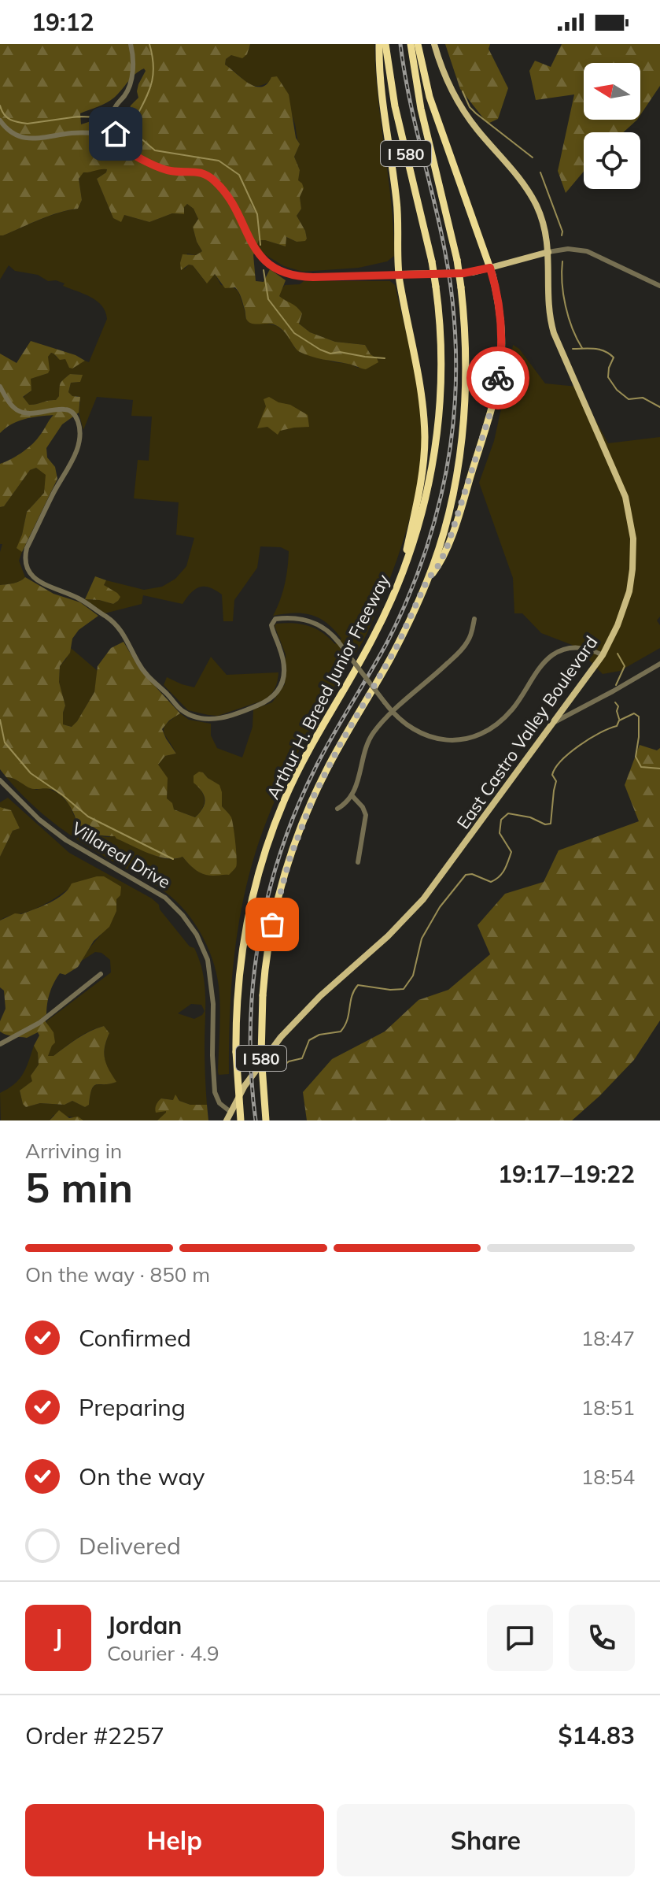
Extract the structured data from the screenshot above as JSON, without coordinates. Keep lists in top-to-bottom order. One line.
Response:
{"streets":{"highway":["I 580","Arthur H. Breed Junior Freeway"],"main road":["East Castro Valley Boulevard"],"street":["Villareal Drive"]},"crossings":[["East Castro Valley Boulevard","Villareal Drive"]],"north":"left","page":{"status":"19:12","heading":["5 min","Arriving in","19:17–19:22"],"panel":["Jordan","Courier · 4.9","Order #2257","$14.83"],"bar":"On the way · 850 m","list":[["Confirmed","18:47"],["Preparing","18:51"],["On the way","18:54"],"Delivered"],"round":"J","buttons":["Help","Share"]}}
